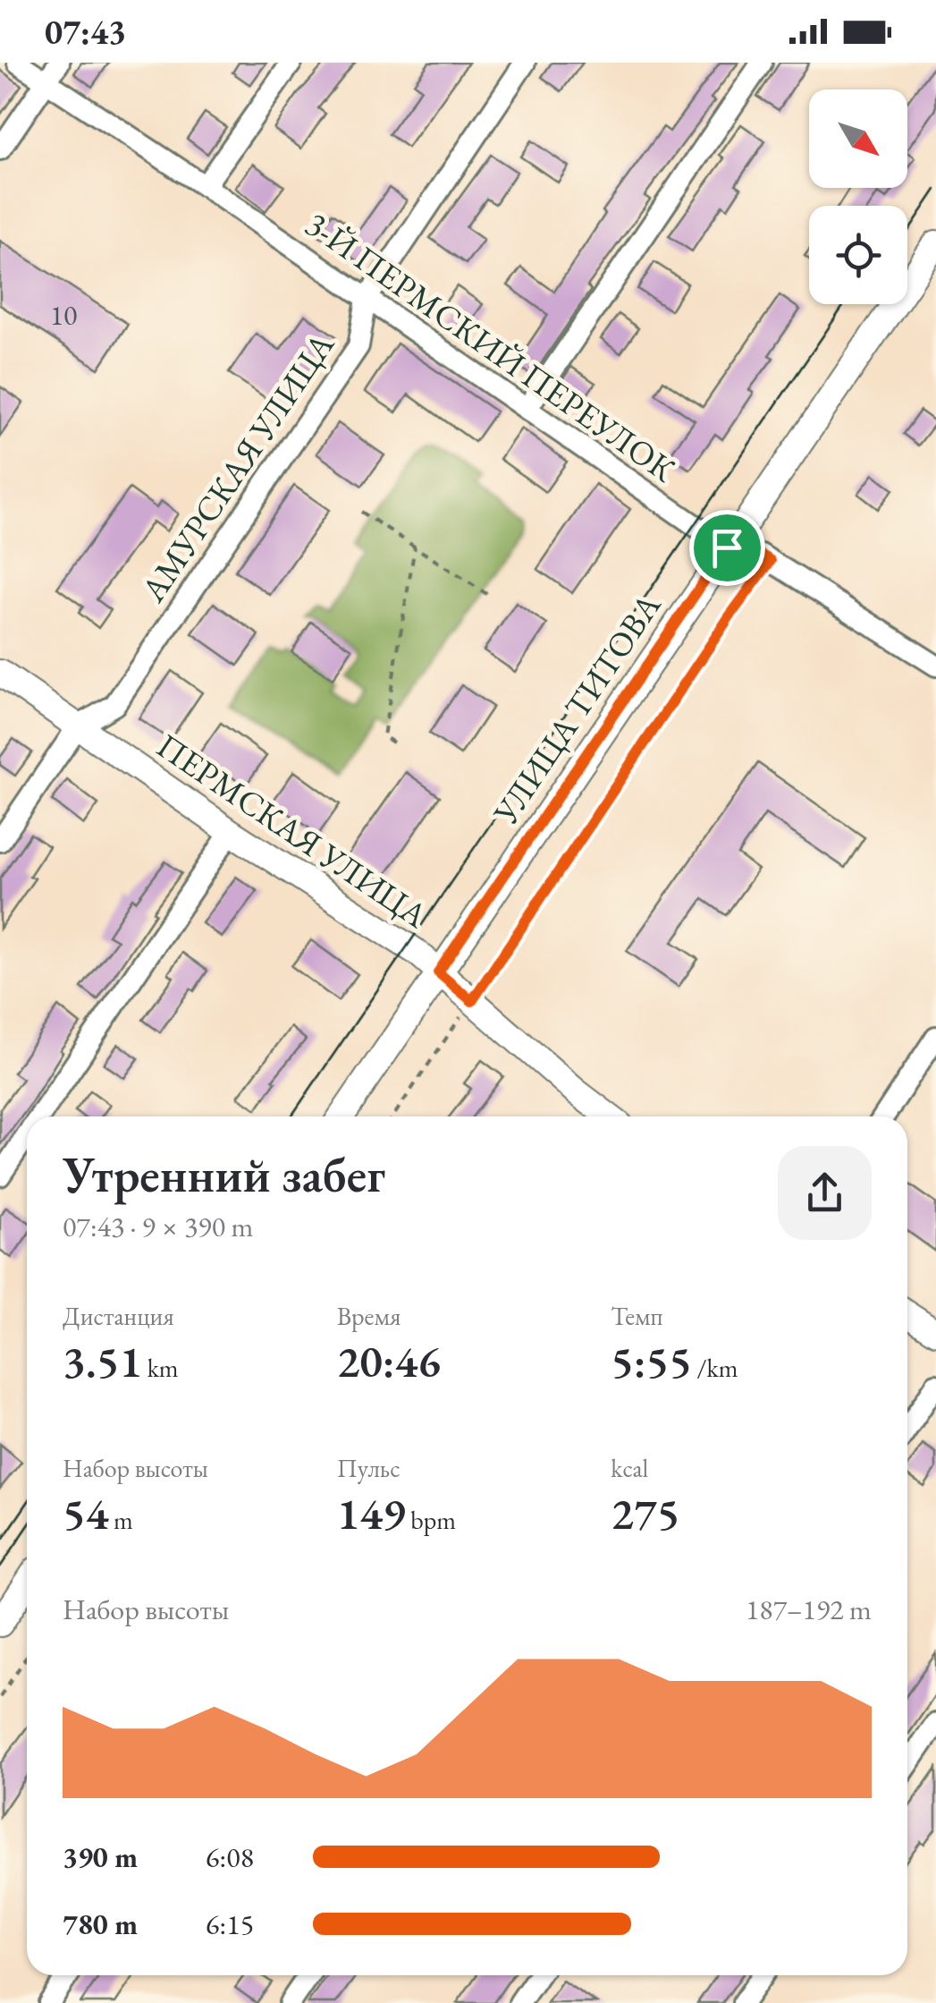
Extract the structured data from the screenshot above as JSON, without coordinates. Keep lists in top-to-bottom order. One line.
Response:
{"streets":{"street":["3-Й ПЕРМСКИЙ ПЕРЕУЛОК","АМУРСКАЯ УЛИЦА","УЛИЦА ТИТОВА","ПЕРМСКАЯ УЛИЦА"]},"crossings":[["3-Й ПЕРМСКИЙ ПЕРЕУЛОК","АМУРСКАЯ УЛИЦА"],["3-Й ПЕРМСКИЙ ПЕРЕУЛОК","УЛИЦА ТИТОВА"],["АМУРСКАЯ УЛИЦА","ПЕРМСКАЯ УЛИЦА"],["УЛИЦА ТИТОВА","ПЕРМСКАЯ УЛИЦА"]],"house_numbers":["10"],"north":"bottom right","page":{"status":"07:43","heading":["Утренний забег","07:43 · 9 × 390 m"],"stats":[["Дистанция","3.51 km"],["Время","20:46"],["Темп","5:55 /km"],["Набор высоты","54 m"],["Пульс","149 bpm"],["kcal","275"]],"chart":["Набор высоты","187–192 m"],"list":[{"name":"390 m","note":"6:08"},{"name":"780 m","note":"6:15"}]}}
